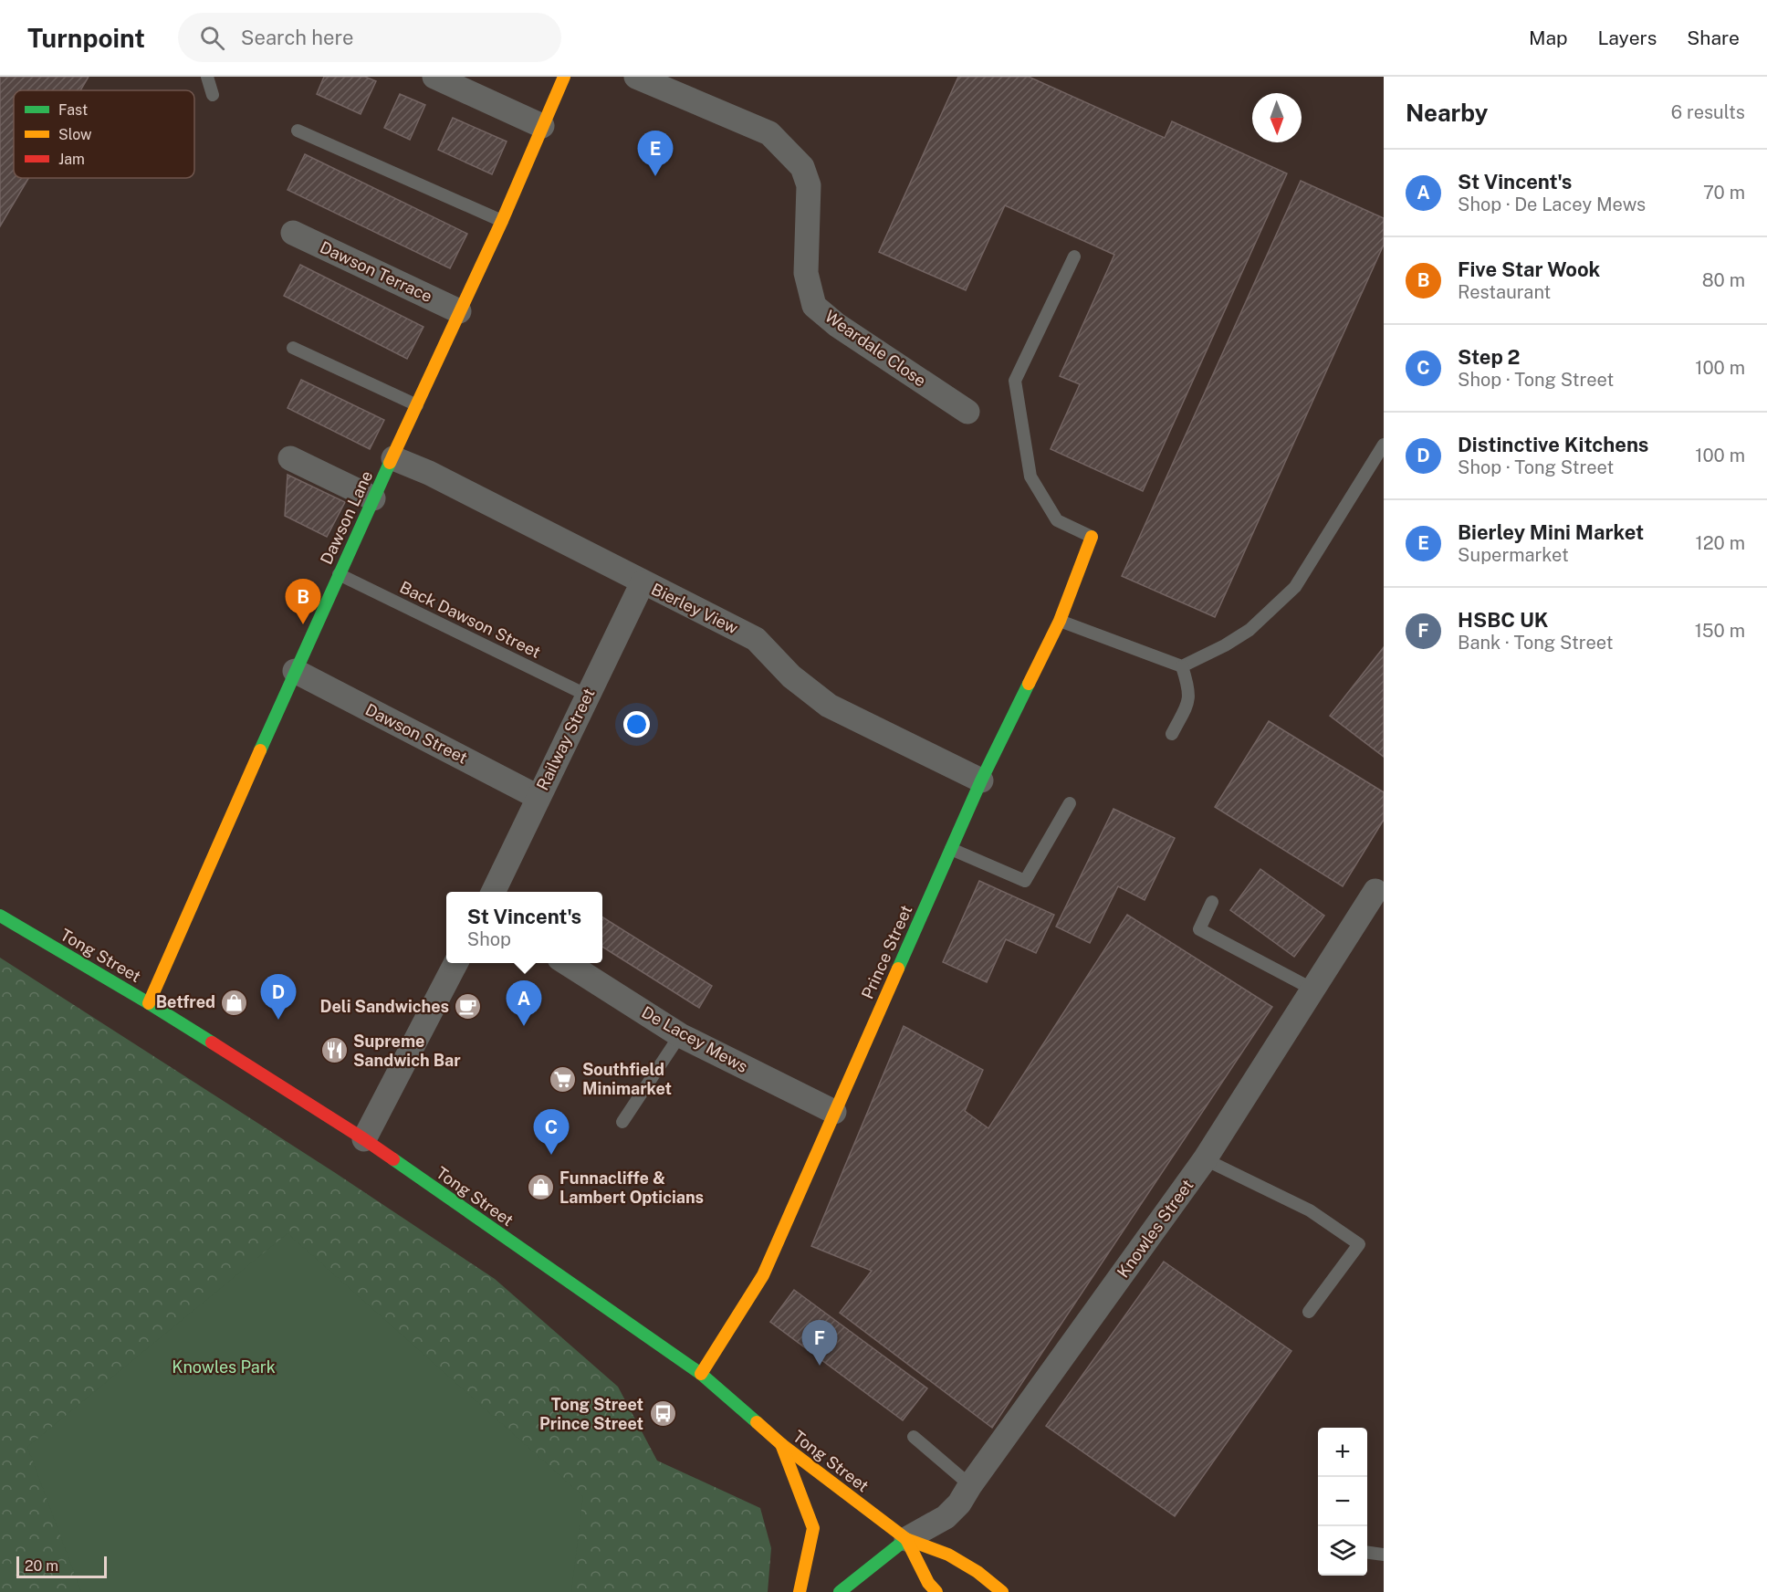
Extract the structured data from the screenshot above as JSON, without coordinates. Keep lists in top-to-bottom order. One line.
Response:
{"streets":{"main road":["Dawson Lane","Prince Street","Tong Street"],"street":["Dawson Terrace","Weardale Close","Bierley View","Dawson Street","Railway Street","De Lacey Mews","Knowles Street"],"lane":["Back Dawson Street"]},"crossings":[["Dawson Terrace","Dawson Lane"],["Dawson Lane","Bierley View"],["Dawson Lane","Back Dawson Street"],["Dawson Lane","Dawson Street"],["Dawson Lane","Tong Street"],["Bierley View","Railway Street"],["Bierley View","Prince Street"],["Back Dawson Street","Railway Street"],["Dawson Street","Railway Street"],["Prince Street","Tong Street"],["Prince Street","De Lacey Mews"],["Tong Street","Knowles Street"]],"parks":["Knowles Park"],"places":{"shop":["Betfred","Funnacliffe & Lambert Opticians"],"cafe":["Deli Sandwiches"],"restaurant":["Supreme Sandwich Bar"],"supermarket":["Southfield Minimarket"],"bus stop":["Tong Street Prince Street"]},"legend":["Fast","Slow","Jam"],"scale_bar":"20 m","north":"bottom","page":{"header":"Turnpoint","search":"Search here","nav":["Map","Layers","Share"],"heading":["Nearby","6 results"],"pins":["E","B","D","A","C","F"],"list":[{"mark":"A","name":"St Vincent's","note":"Shop · De Lacey Mews","value":"70 m"},{"mark":"B","name":"Five Star Wook","note":"Restaurant","value":"80 m"},{"mark":"C","name":"Step 2","note":"Shop · Tong Street","value":"100 m"},{"mark":"D","name":"Distinctive Kitchens","note":"Shop · Tong Street","value":"100 m"},{"mark":"E","name":"Bierley Mini Market","note":"Supermarket","value":"120 m"},{"mark":"F","name":"HSBC UK","note":"Bank · Tong Street","value":"150 m"}],"popup":["St Vincent's","Shop"],"map_buttons":["+","−"],"scale":"20 m"}}
